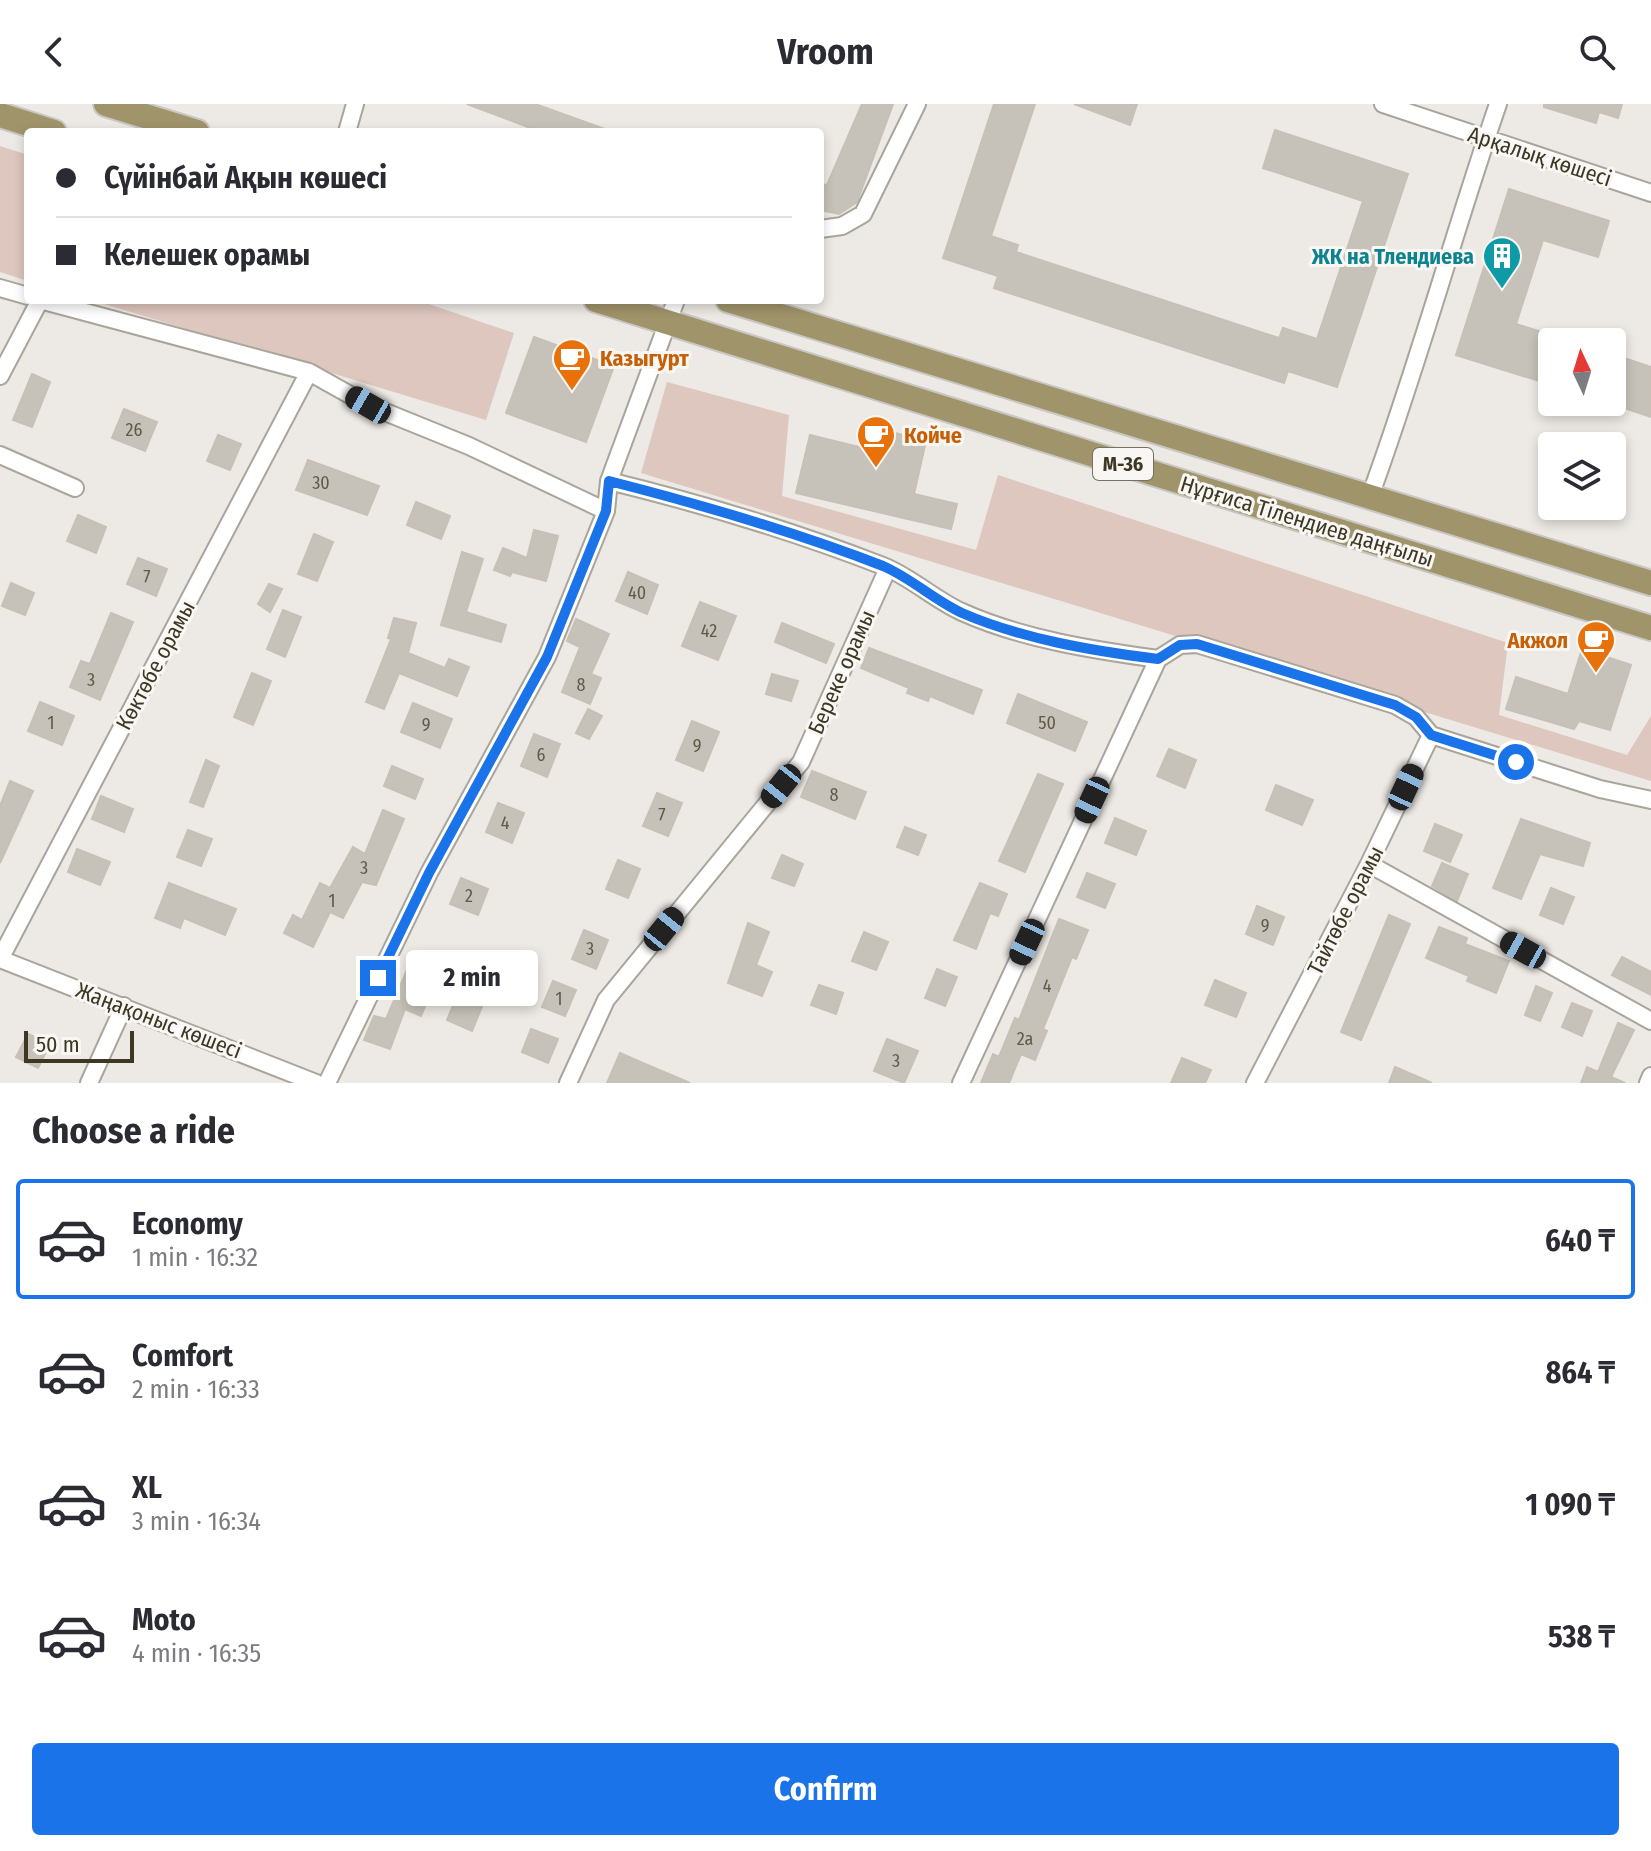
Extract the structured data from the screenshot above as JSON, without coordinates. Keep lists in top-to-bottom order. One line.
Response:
{"streets":{"main road":["M-36","Нұрғиса Тілендиев даңғылы"],"street":["Арқалық көшесі","Көктөбе орамы","Береке орамы","Тайтөбе орамы","Жаңақоныс көшесі"]},"crossings":[["Көктөбе орамы","Жаңақоныс көшесі"]],"places":{"building":["ЖК на Тлендиева"],"cafe":["Казыгурт","Койче","Акжол"]},"house_numbers":["26","30","7","40","42","3","8","1","50","9","9","6","8","7","4","3","2","1","9","3","4","1","2а","3"],"scale_bar":"50 m","north":"top","page":{"header":"Vroom","banner":["Сүйінбай Ақын көшесі","Келешек орамы"],"bubble":"2 min","scale":"50 m","heading":"Choose a ride","list":[{"name":"Economy","note":"1 min · 16:32","value":"640 ₸"},{"name":"Comfort","note":"2 min · 16:33","value":"864 ₸"},{"name":"XL","note":"3 min · 16:34","value":"1 090 ₸"},{"name":"Moto","note":"4 min · 16:35","value":"538 ₸"}],"buttons":"Confirm"}}
